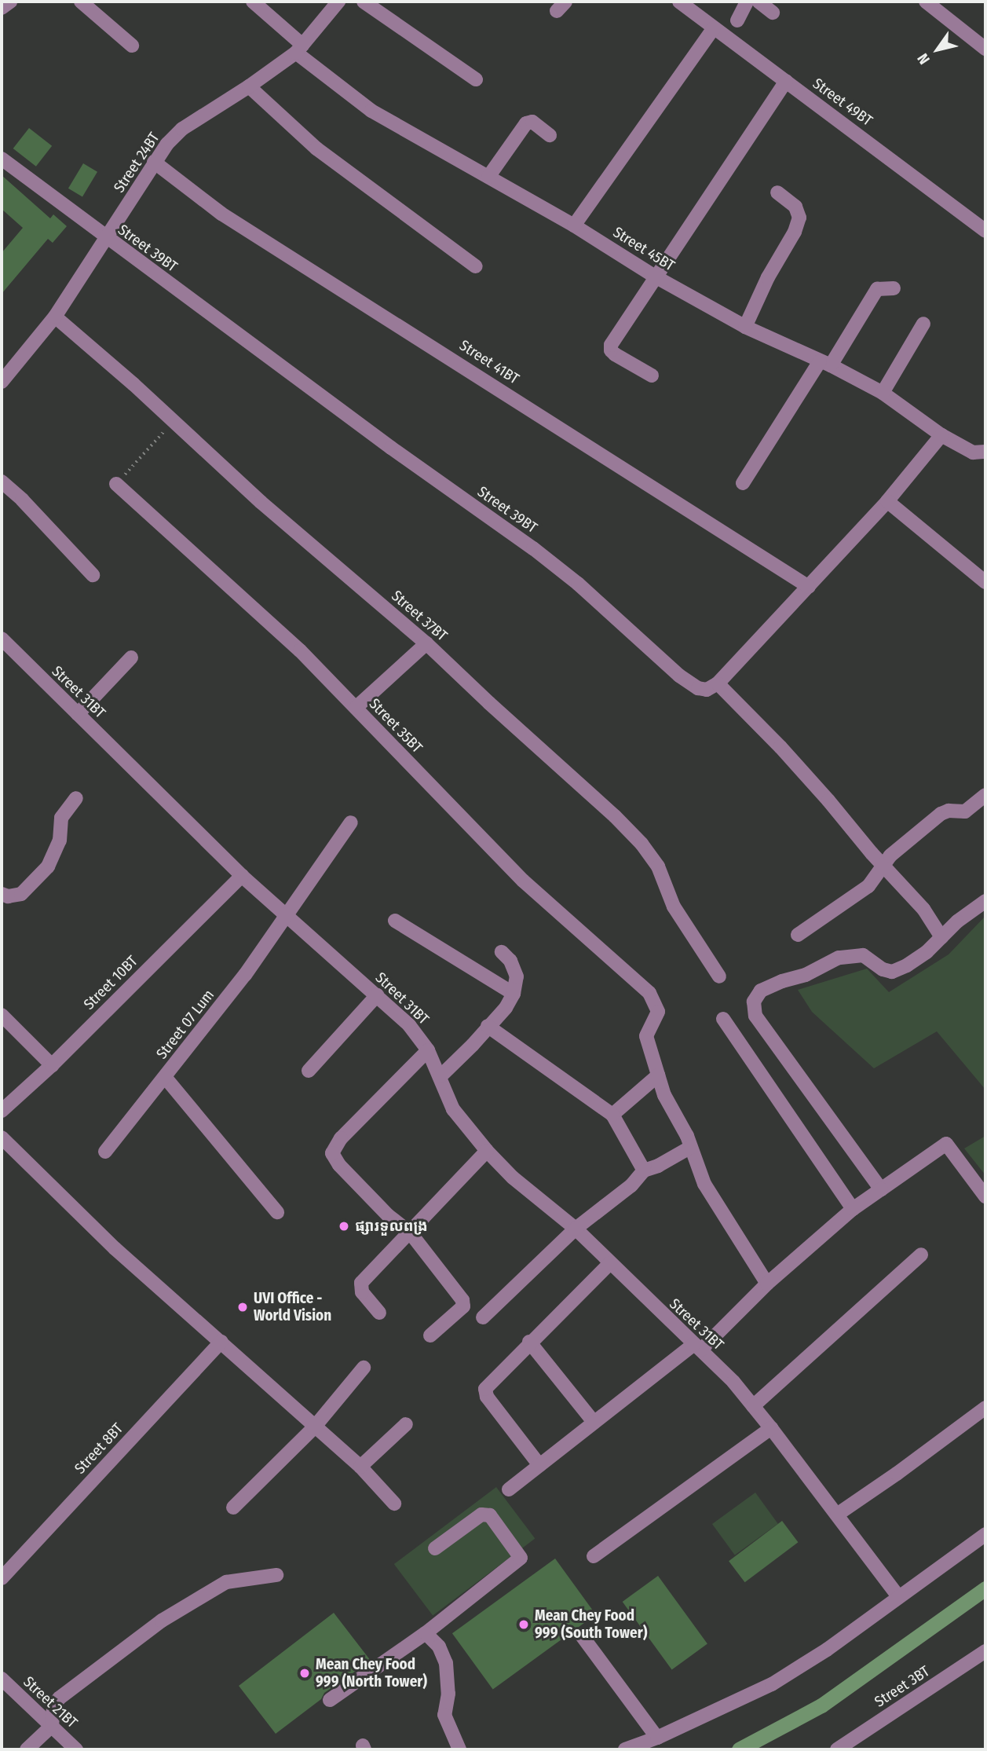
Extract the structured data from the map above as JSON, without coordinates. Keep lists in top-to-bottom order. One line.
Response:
{"streets":{"street":["Street 49BT","Street 24BT","Street 39BT","Street 45BT","Street 41BT","Street 37BT","Street 31BT","Street 35BT","Street 10BT","Street 07 Lum","Street 8BT","Street 3BT","Street 21BT"]},"crossings":[["Street 24BT","Street 39BT"],["Street 24BT","Street 45BT"],["Street 24BT","Street 41BT"],["Street 24BT","Street 37BT"],["Street 31BT","Street 10BT"],["Street 31BT","Street 07 Lum"]],"places":["ផ្សារទួលពង្រ","UVI Office - World Vision","Mean Chey Food 999 (South Tower)","Mean Chey Food 999 (North Tower)"],"north":"bottom left"}
